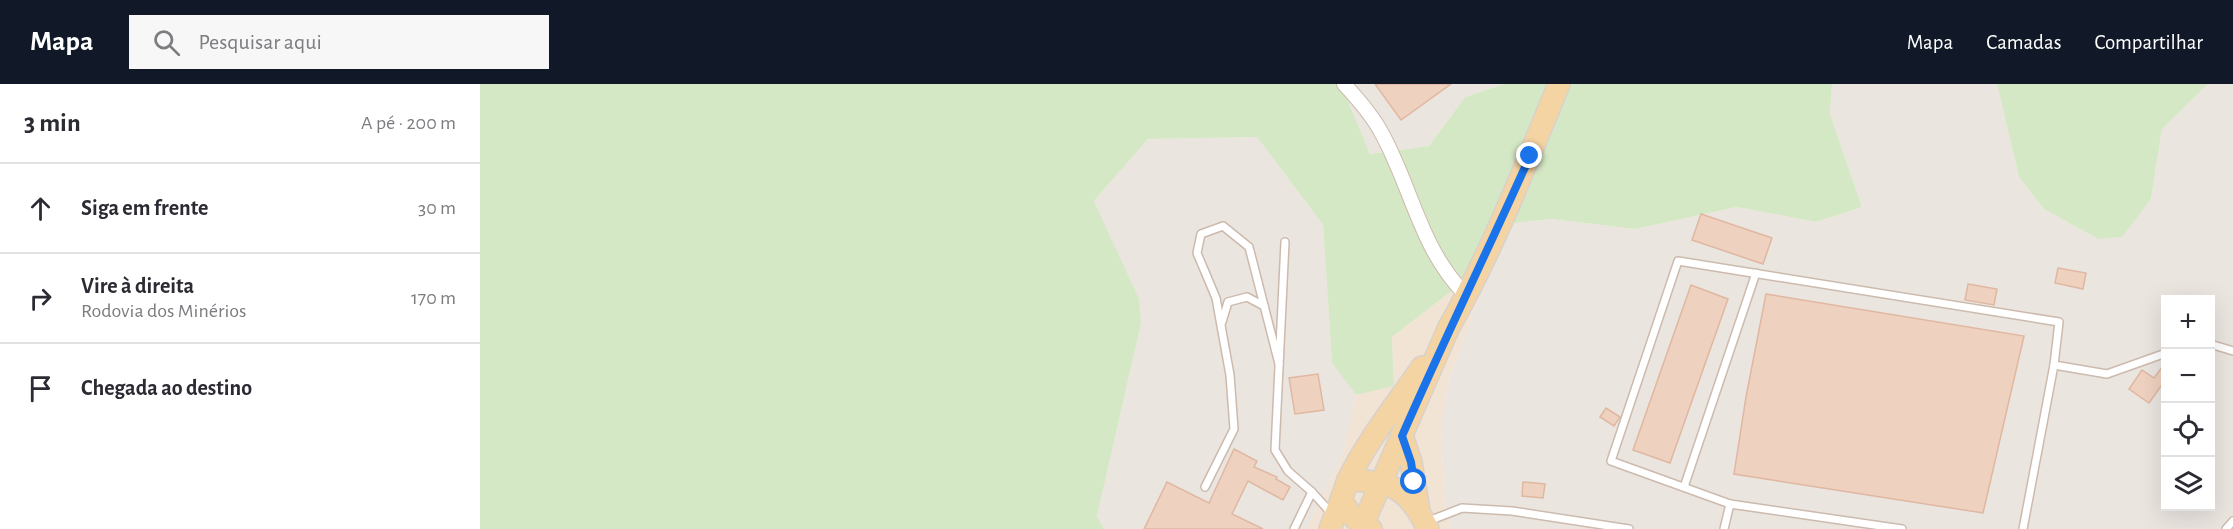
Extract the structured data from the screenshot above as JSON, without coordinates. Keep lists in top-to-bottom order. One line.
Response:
{"page":{"header":"Mapa","search":"Pesquisar aqui","nav":["Mapa","Camadas","Compartilhar"],"heading":["3 min","A pé · 200 m"],"list":[["Siga em frente","30 m"],["Vire à direita","Rodovia dos Minérios","170 m"],"Chegada ao destino"],"map_buttons":["+","−"]}}
